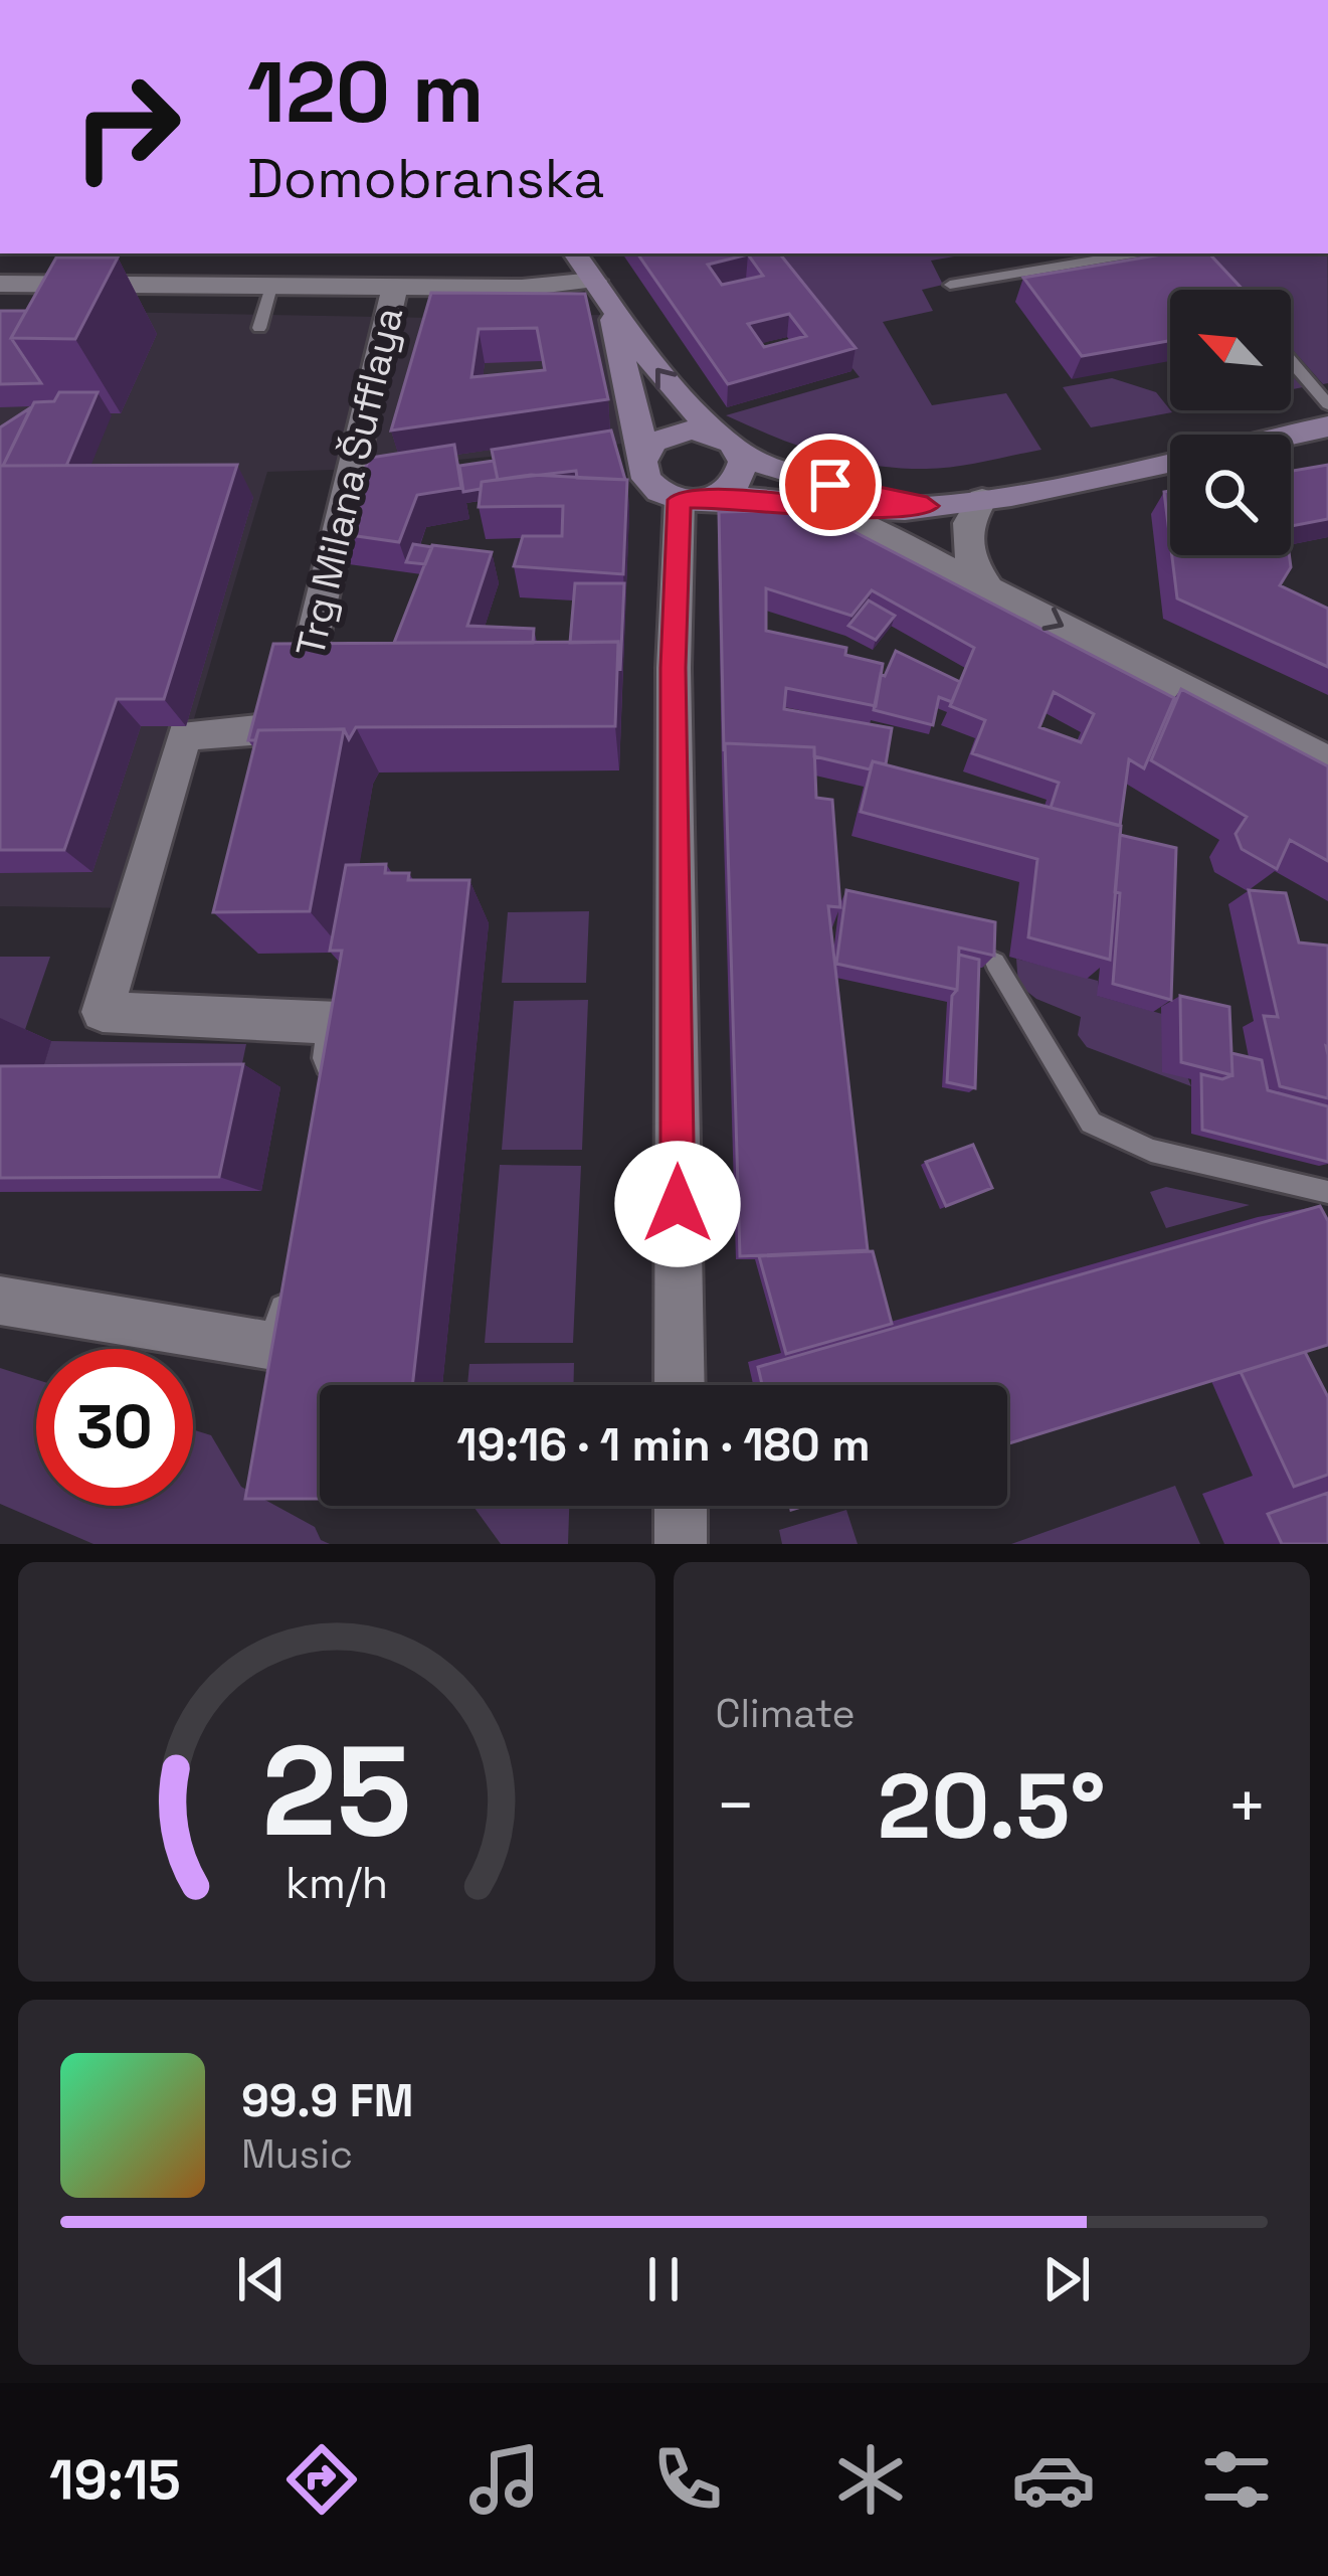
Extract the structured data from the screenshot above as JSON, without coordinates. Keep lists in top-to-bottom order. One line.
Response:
{"streets":{"street":["Trg Milana Šufflaya"]},"north":"top left","page":{"turn":["120 m","Domobranska"],"limit":"30","trip":"19:16 · 1 min · 180 m","tile":"Climate","heat":["−","20.5°","+"],"song":["99.9 FM","Music"],"tabs":"19:15","gauge":["25","km/h"]}}
